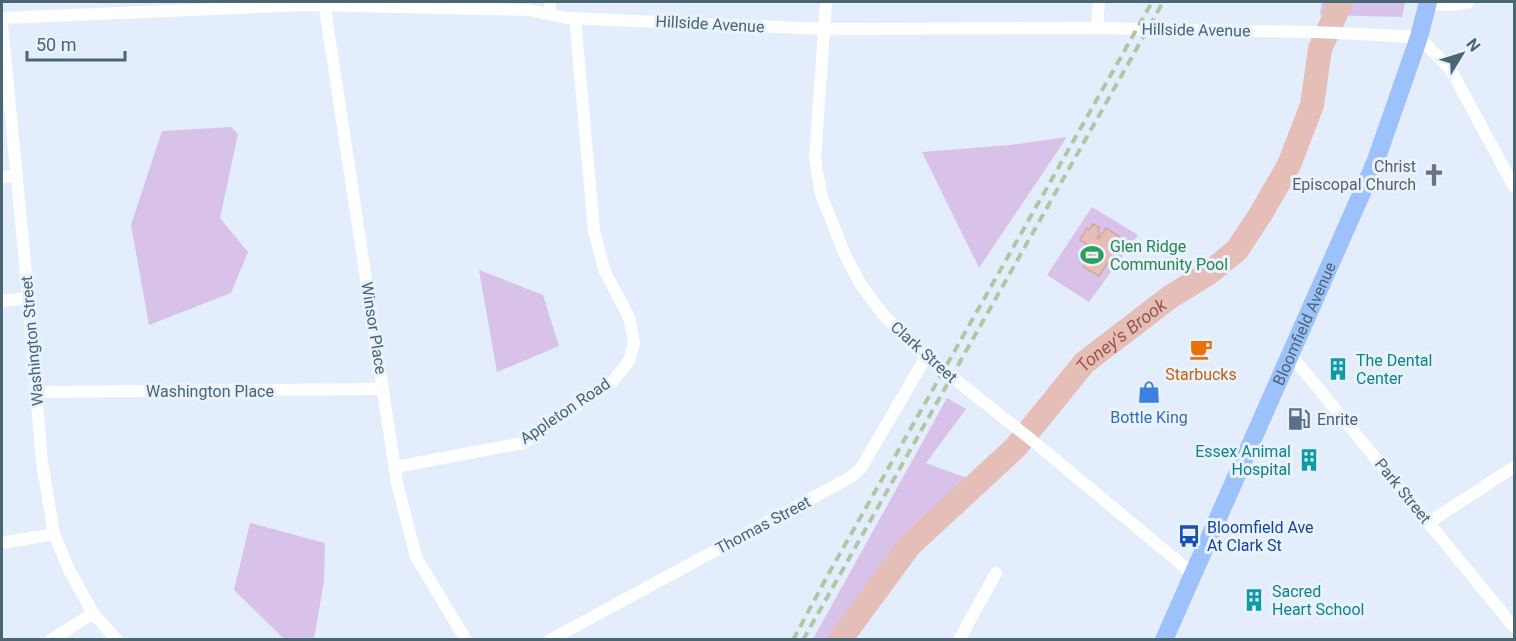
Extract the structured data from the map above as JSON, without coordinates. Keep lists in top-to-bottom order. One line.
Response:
{"streets":{"main road":["Bloomfield Avenue"],"street":["Hillside Avenue","Winsor Place","Washington Street","Clark Street","Washington Place","Appleton Road","Park Street","Thomas Street"]},"crossings":[["Hillside Avenue","Bloomfield Avenue"],["Hillside Avenue","Winsor Place"],["Hillside Avenue","Clark Street"],["Hillside Avenue","Appleton Road"],["Bloomfield Avenue","Clark Street"],["Bloomfield Avenue","Park Street"],["Winsor Place","Washington Place"],["Winsor Place","Appleton Road"],["Washington Street","Washington Place"],["Clark Street","Thomas Street"]],"water":["Toney's Brook"],"places":{"church":["Christ Episcopal Church"],"sports":["Glen Ridge Community Pool"],"cafe":["Starbucks"],"building":["The Dental Center","Essex Animal Hospital","Sacred Heart School"],"shop":["Bottle King"],"fuel station":["Enrite"],"bus stop":["Bloomfield Ave At Clark St"]},"scale_bar":"50 m","north":"top right"}
